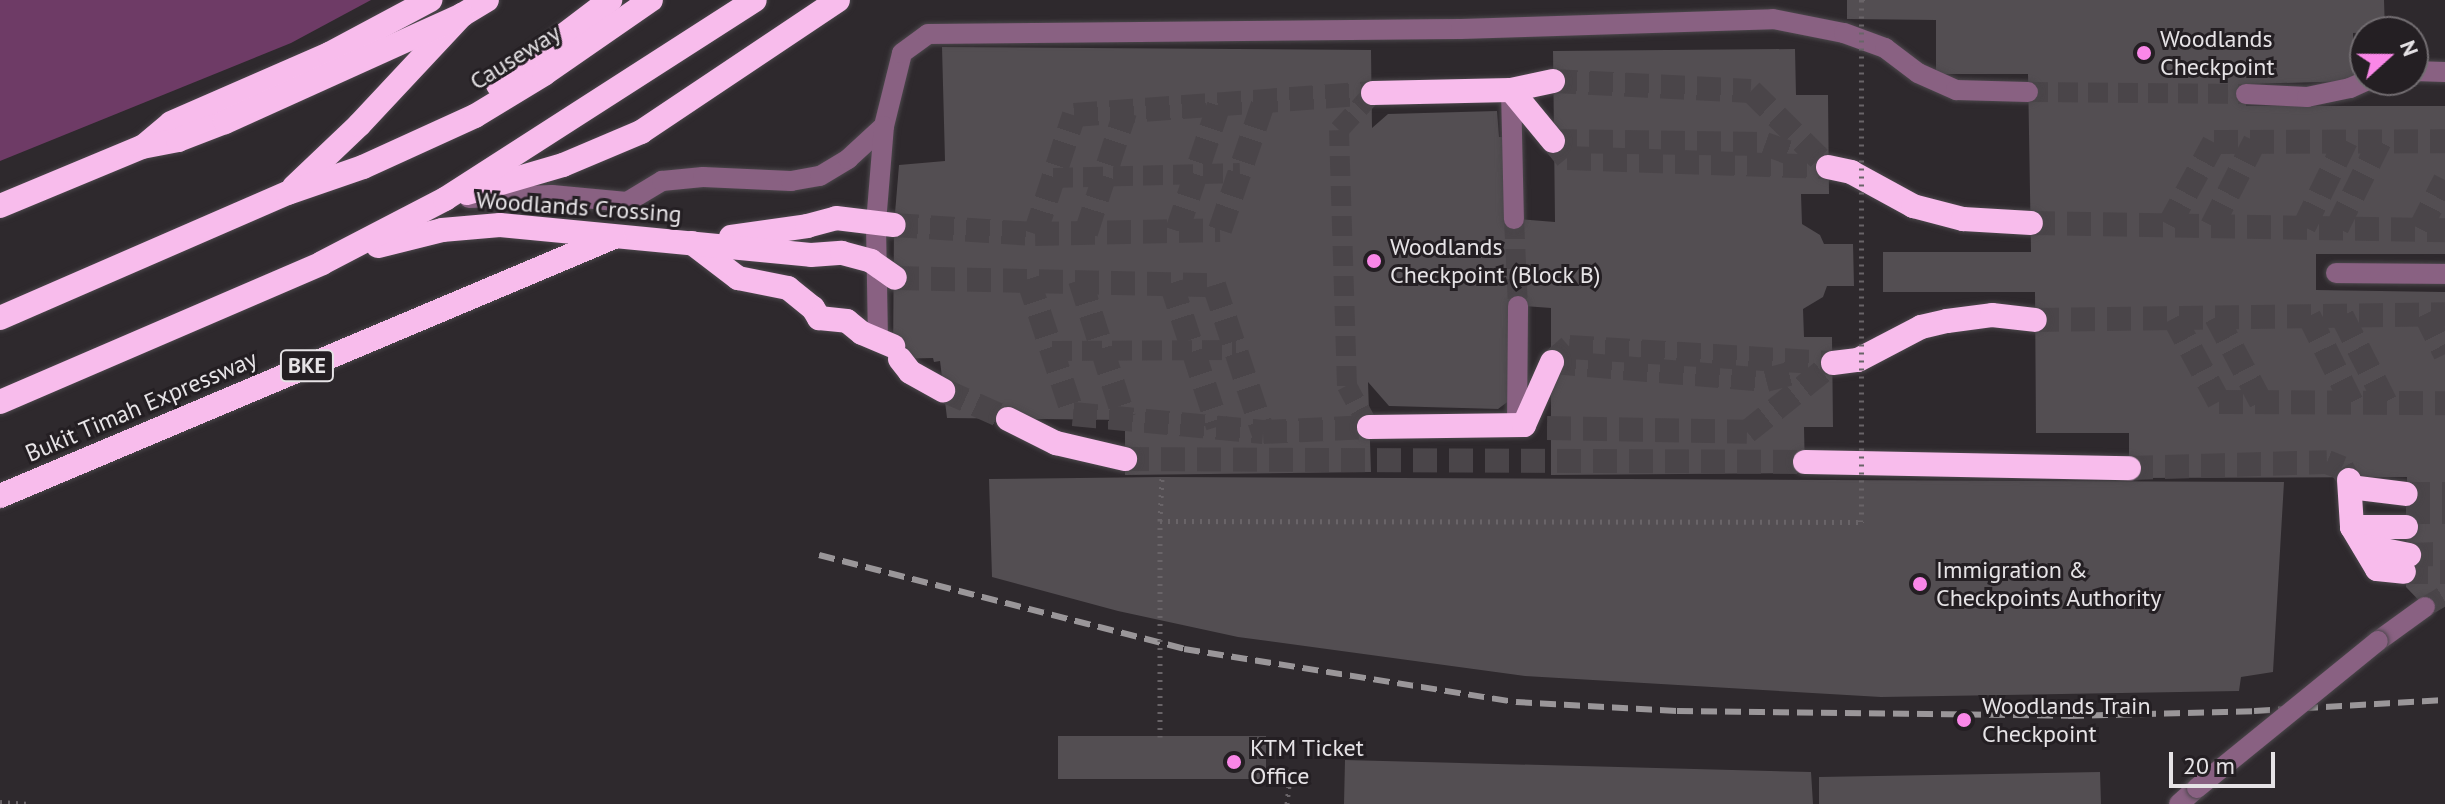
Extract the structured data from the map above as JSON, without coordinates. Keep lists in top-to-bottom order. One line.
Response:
{"streets":{"highway":["Causeway","Woodlands Crossing","BKE","Bukit Timah Expressway"]},"crossings":[["Woodlands Crossing","Bukit Timah Expressway"]],"places":["Woodlands Checkpoint","Woodlands Checkpoint (Block B)","Immigration & Checkpoints Authority","Woodlands Train Checkpoint","KTM Ticket Office"],"scale_bar":"20 m","north":"right"}
